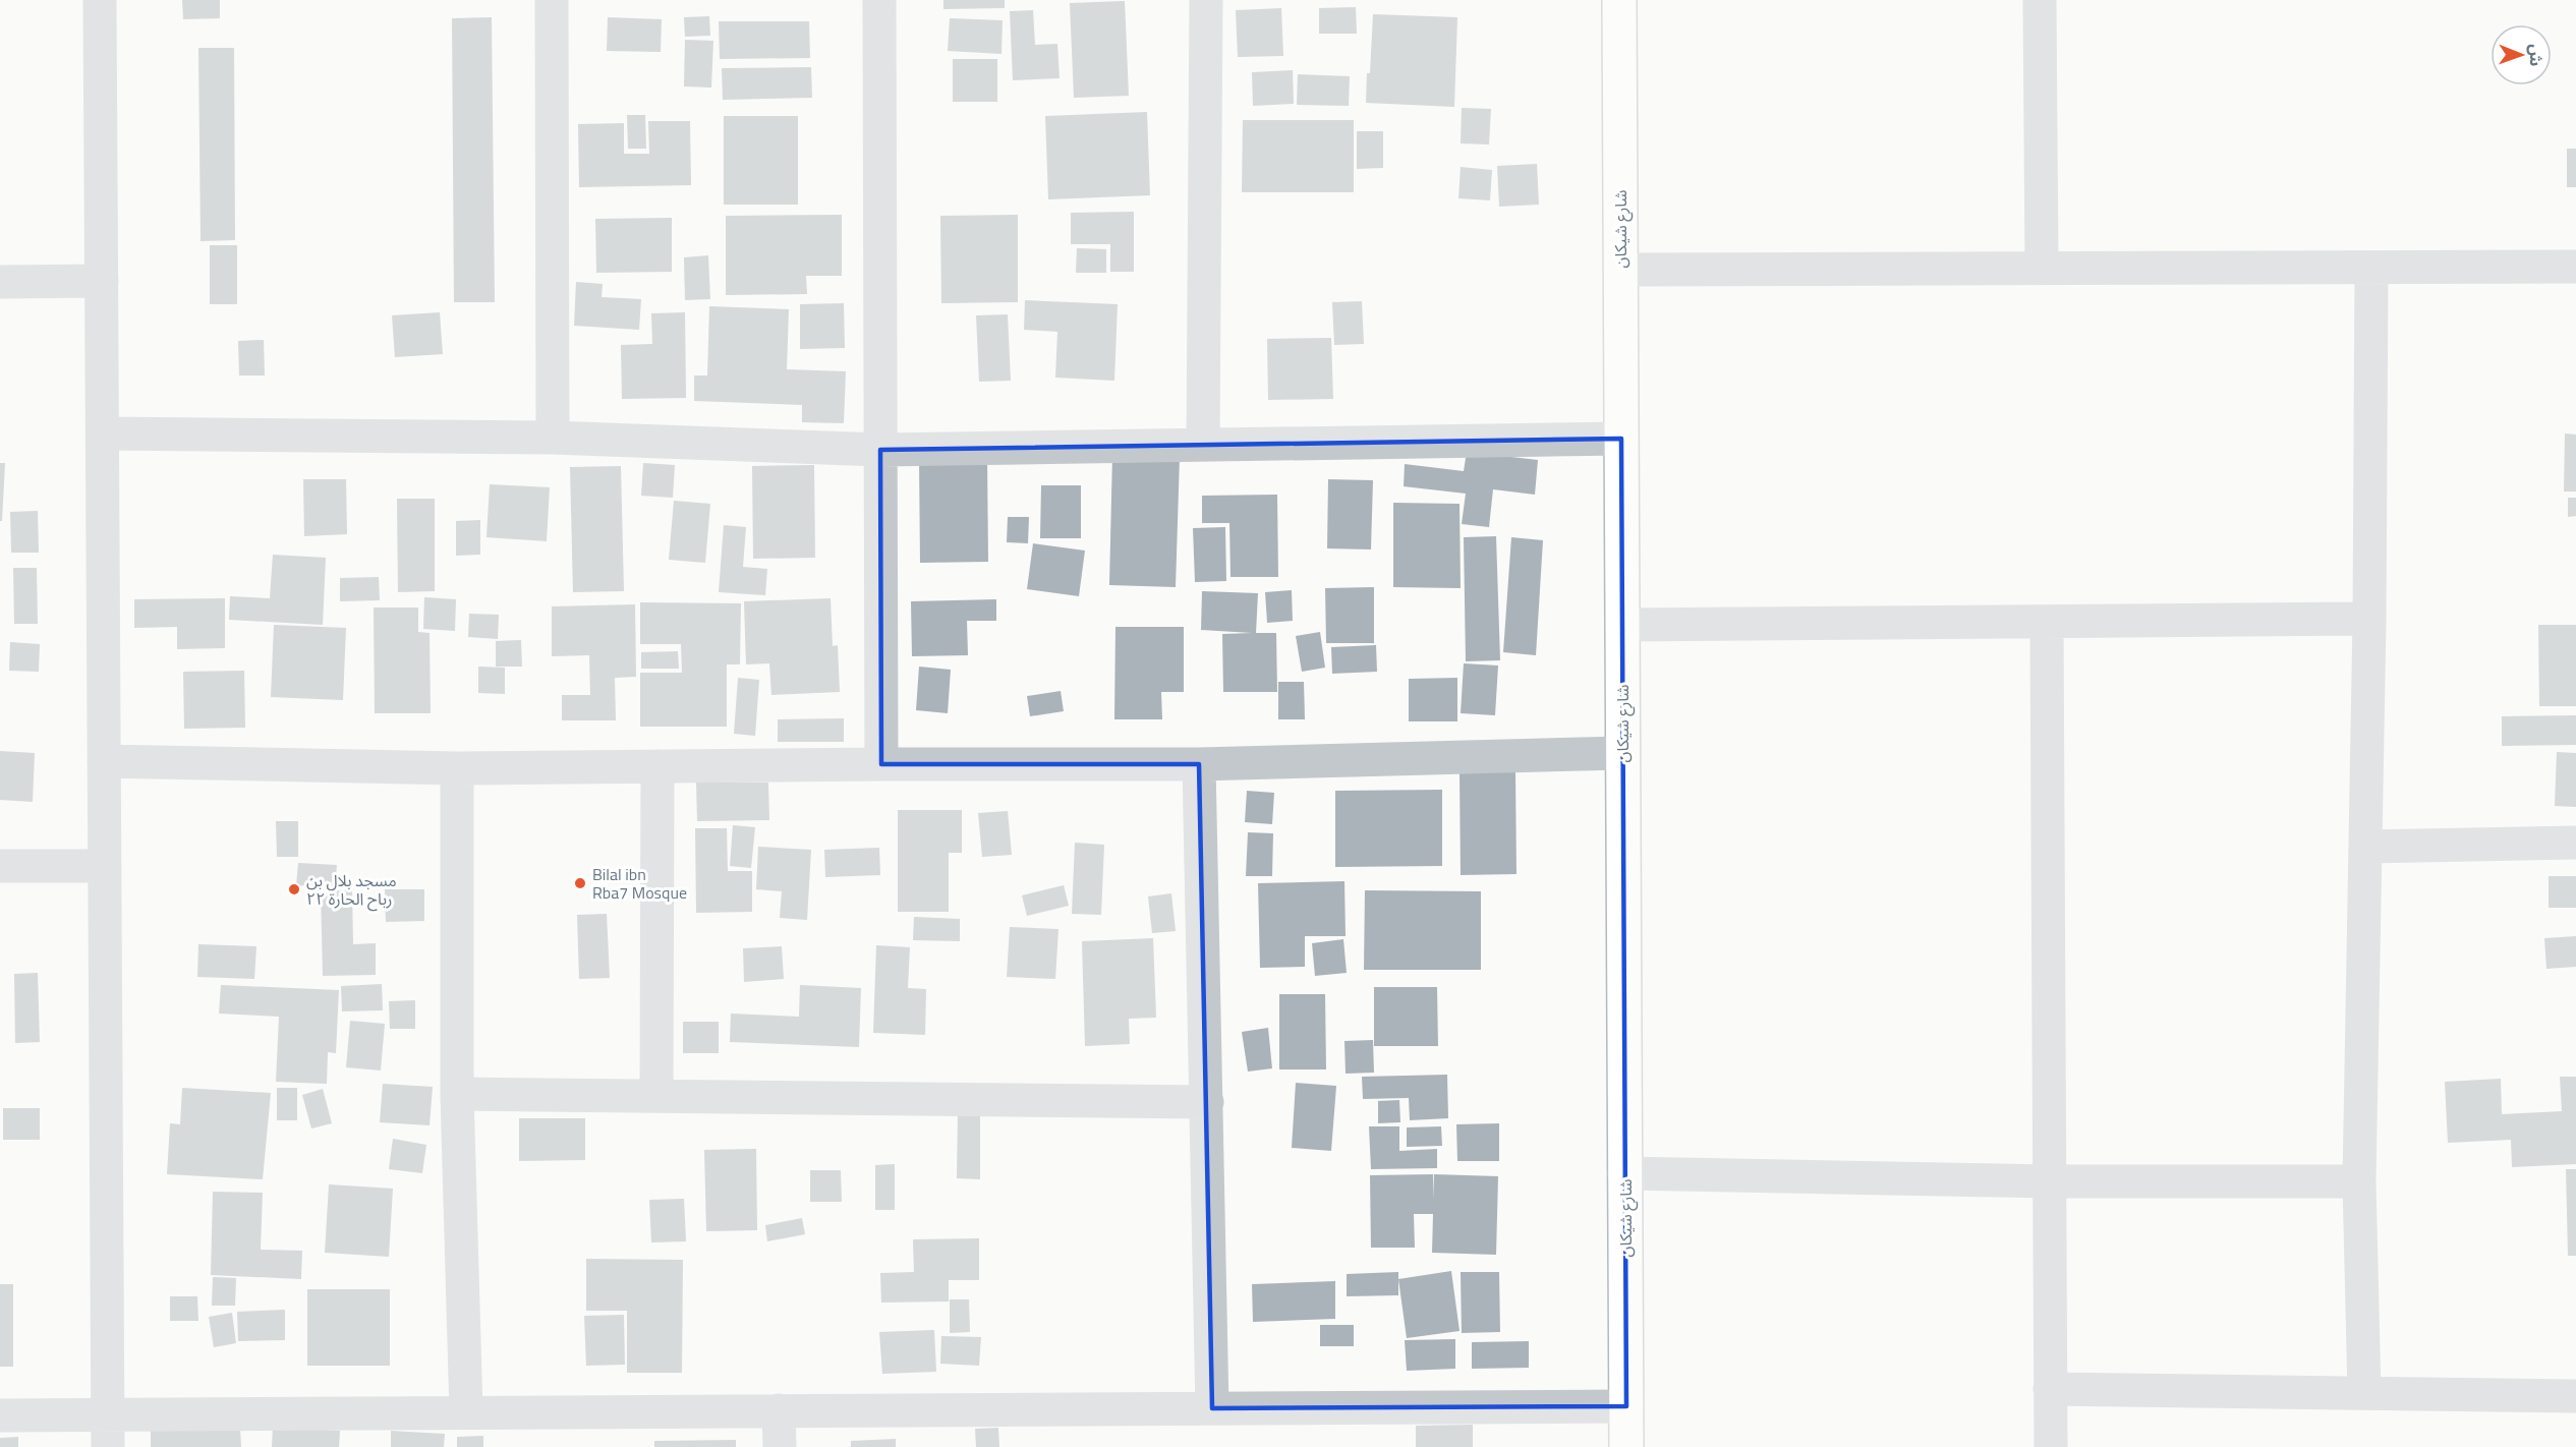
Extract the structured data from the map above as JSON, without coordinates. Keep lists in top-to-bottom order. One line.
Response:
{"streets":{"street":["شارع شيكان"]},"places":["Bilal ibn Rba7 Mosque","مسجد بلال بن رباح الحارة ٢٢"],"north":"right"}
